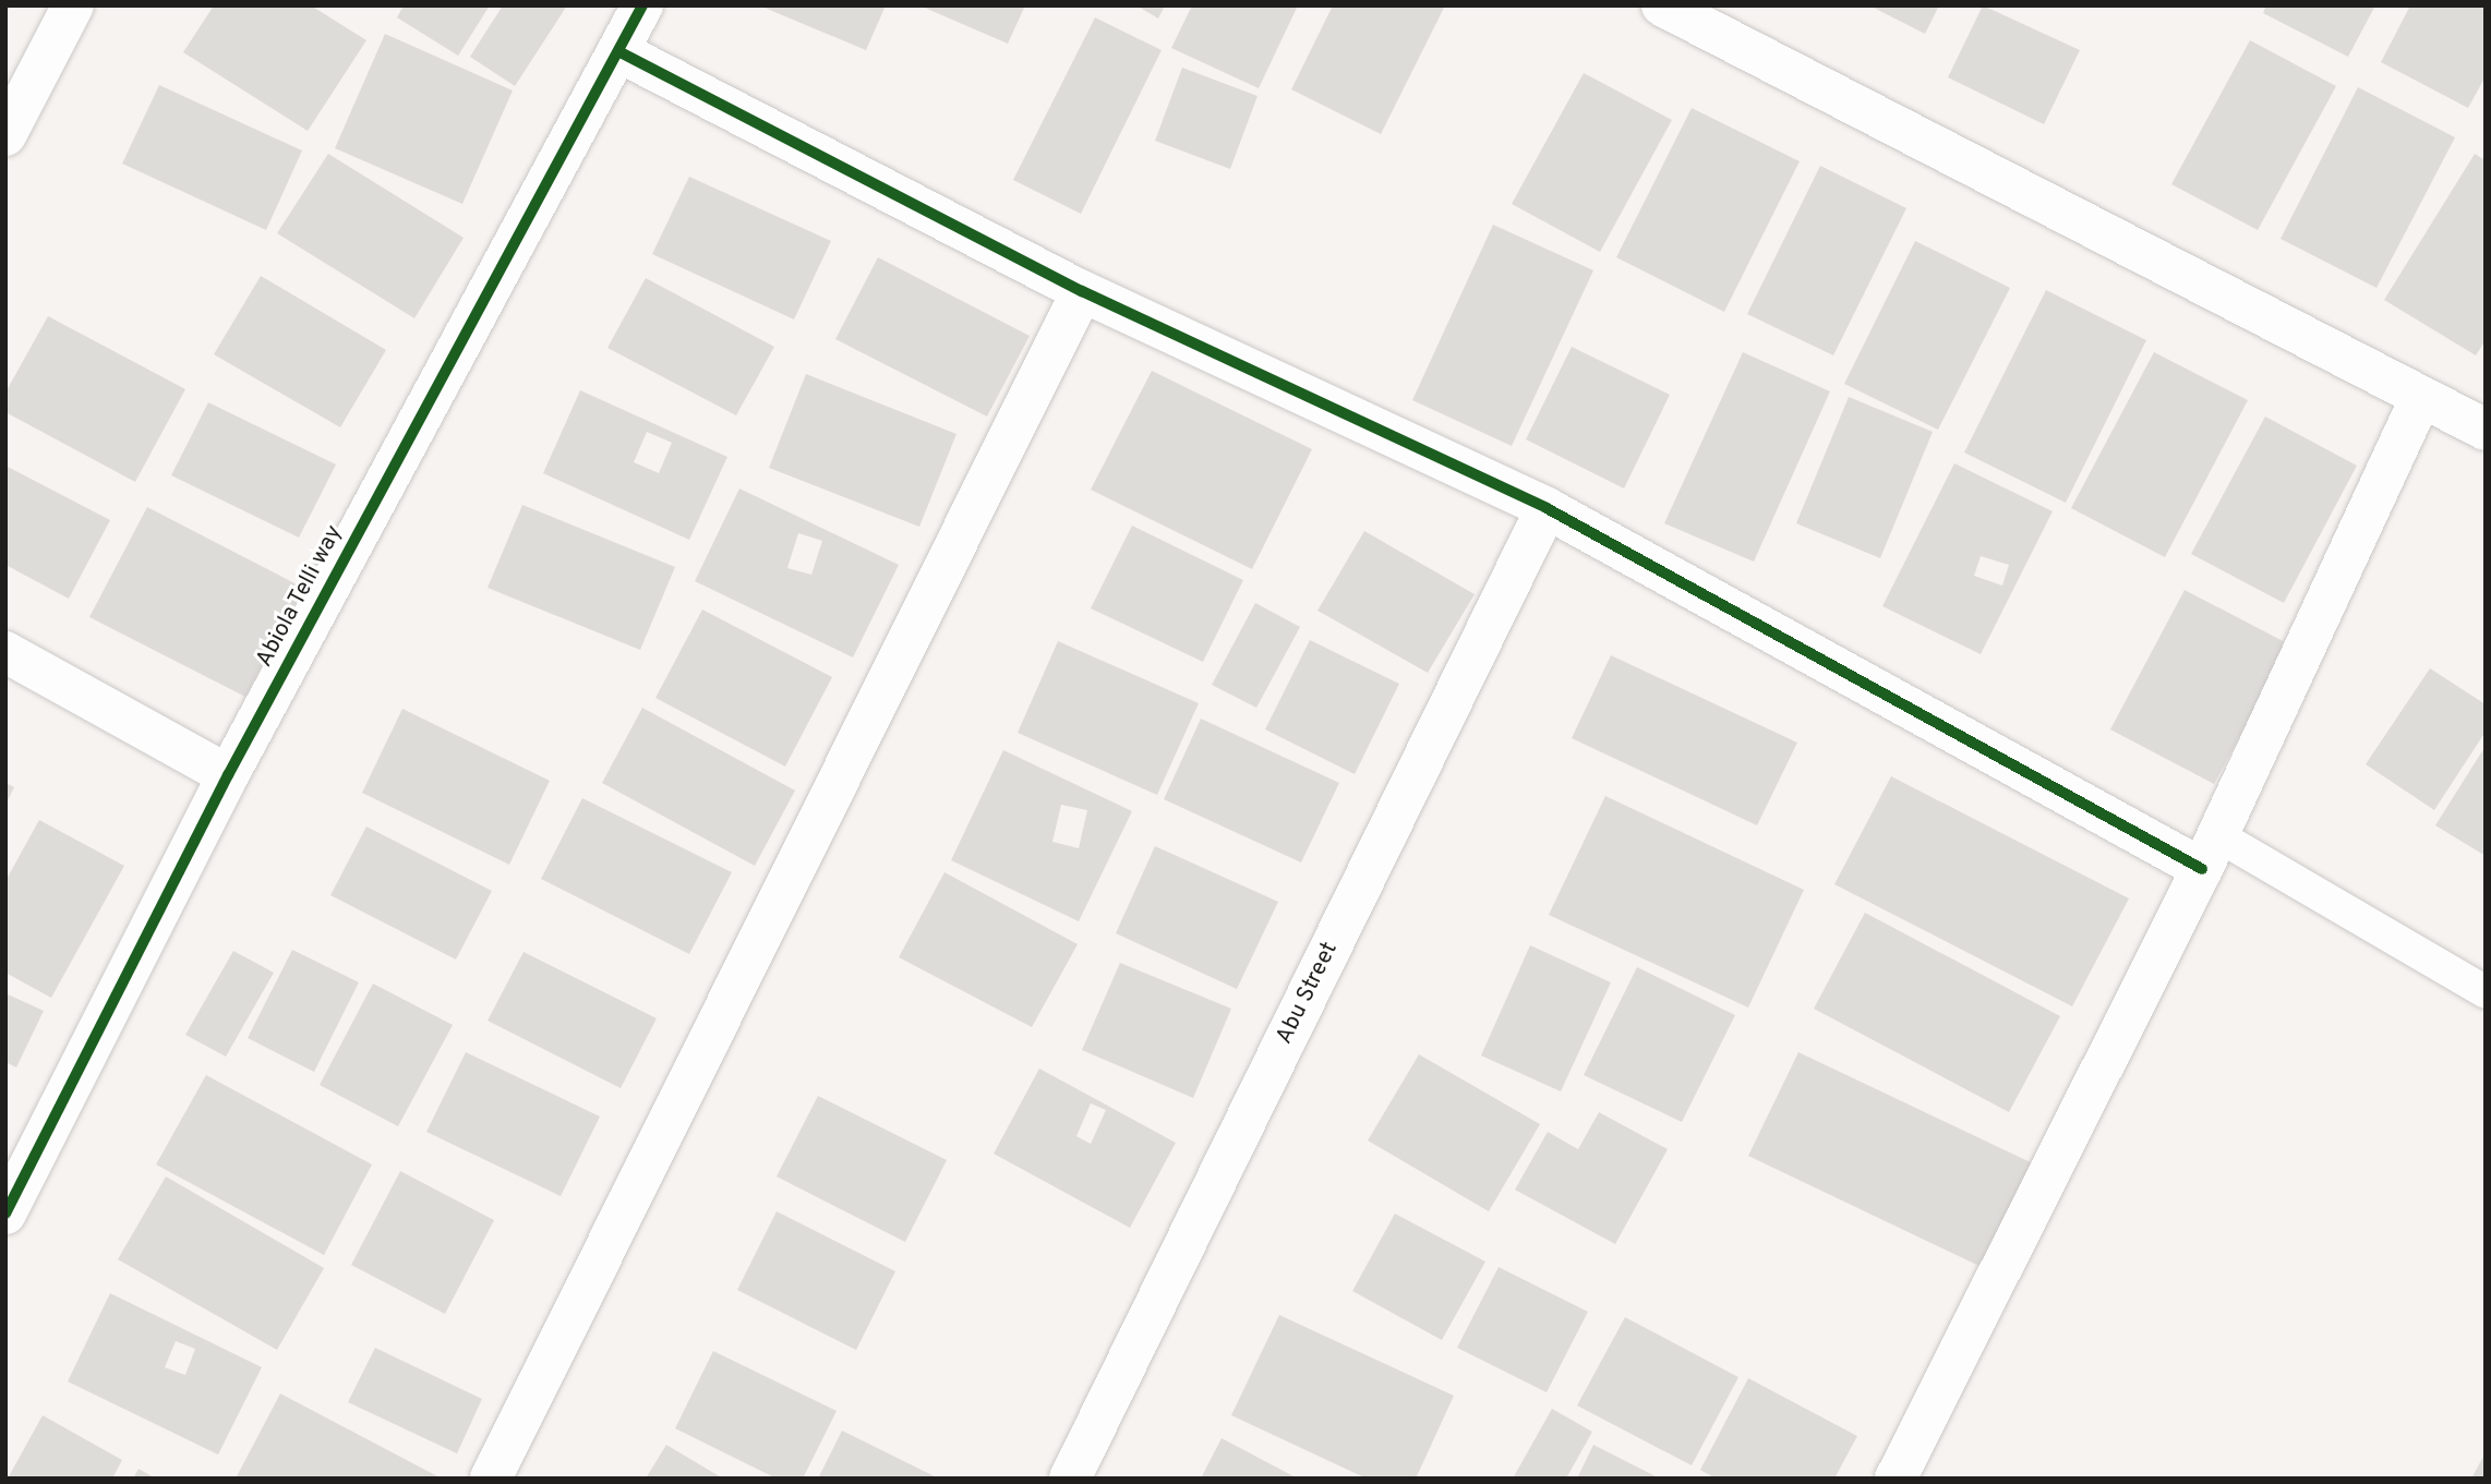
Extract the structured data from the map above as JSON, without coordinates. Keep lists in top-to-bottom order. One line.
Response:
{"streets":{"street":["Abiola Telli way","Abu Street"]}}
